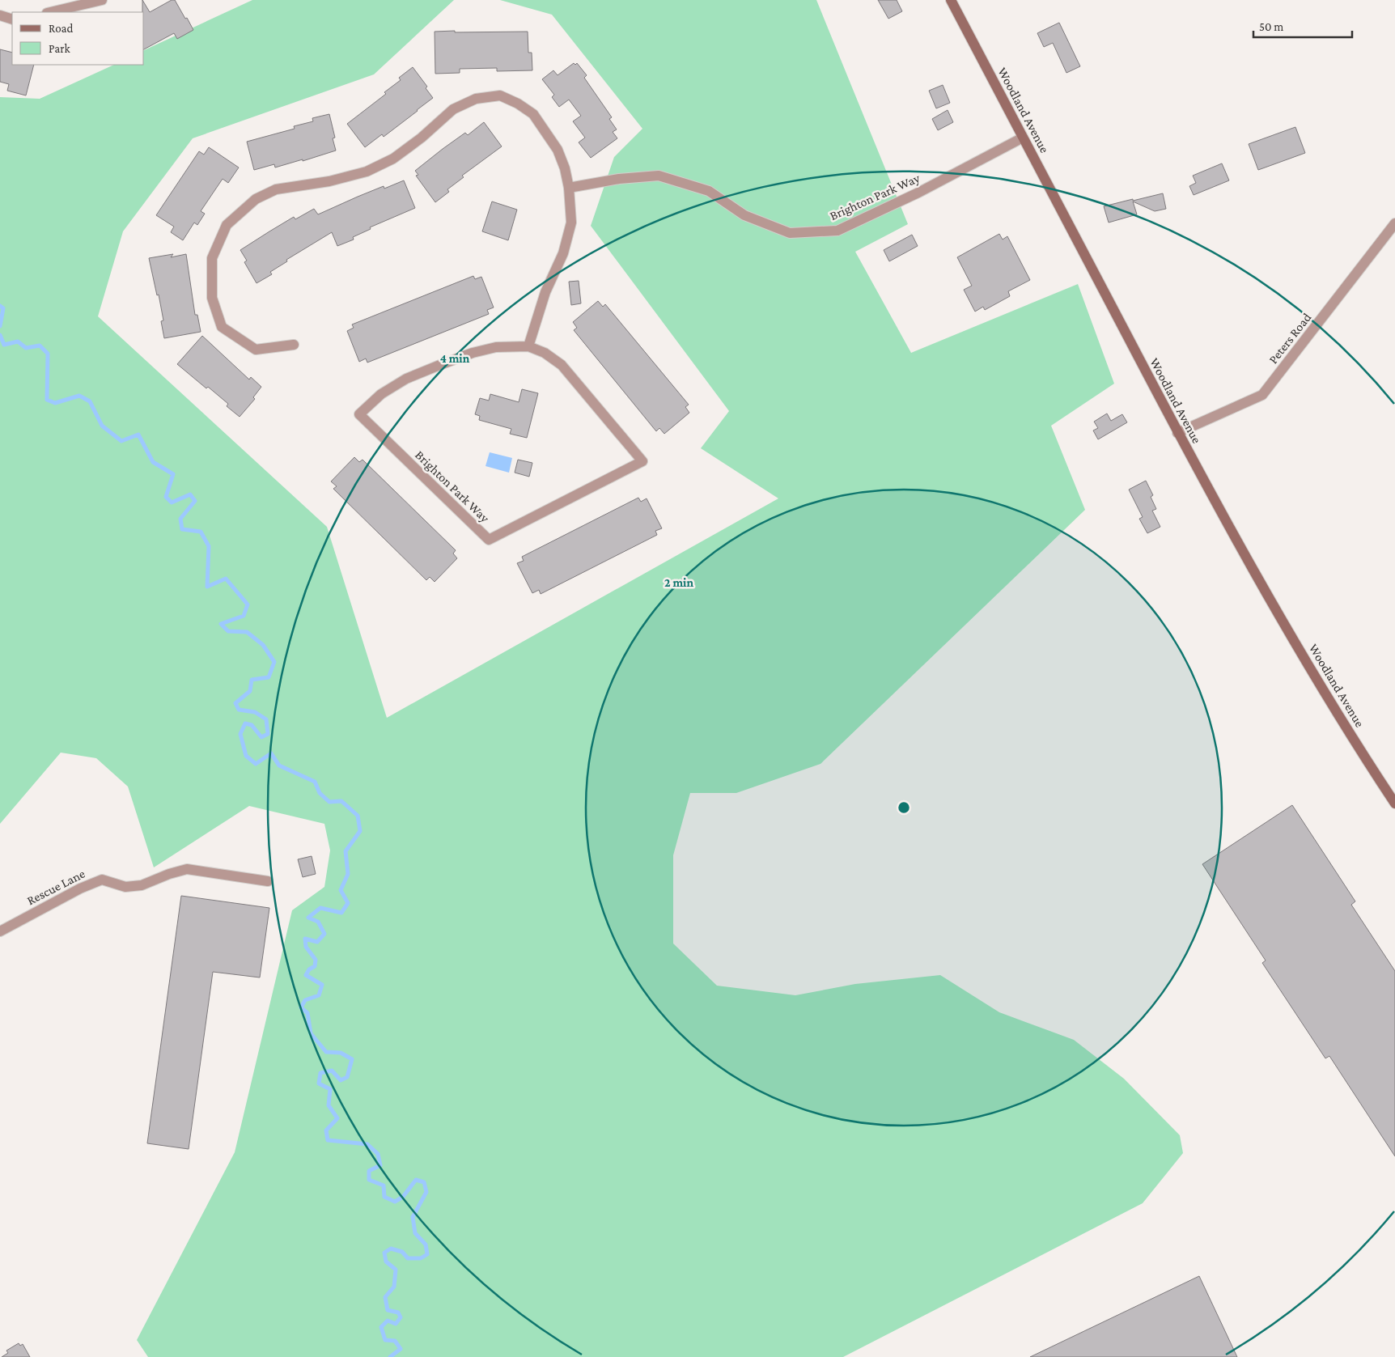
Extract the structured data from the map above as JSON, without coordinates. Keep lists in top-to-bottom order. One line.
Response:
{"streets":{"street":["Woodland Avenue","Brighton Park Way","Peters Road","Rescue Lane"]},"crossings":[["Woodland Avenue","Brighton Park Way"],["Woodland Avenue","Peters Road"]],"legend":["Road","Park"],"scale_bar":"50 m","rings":["4 min","2 min"]}
